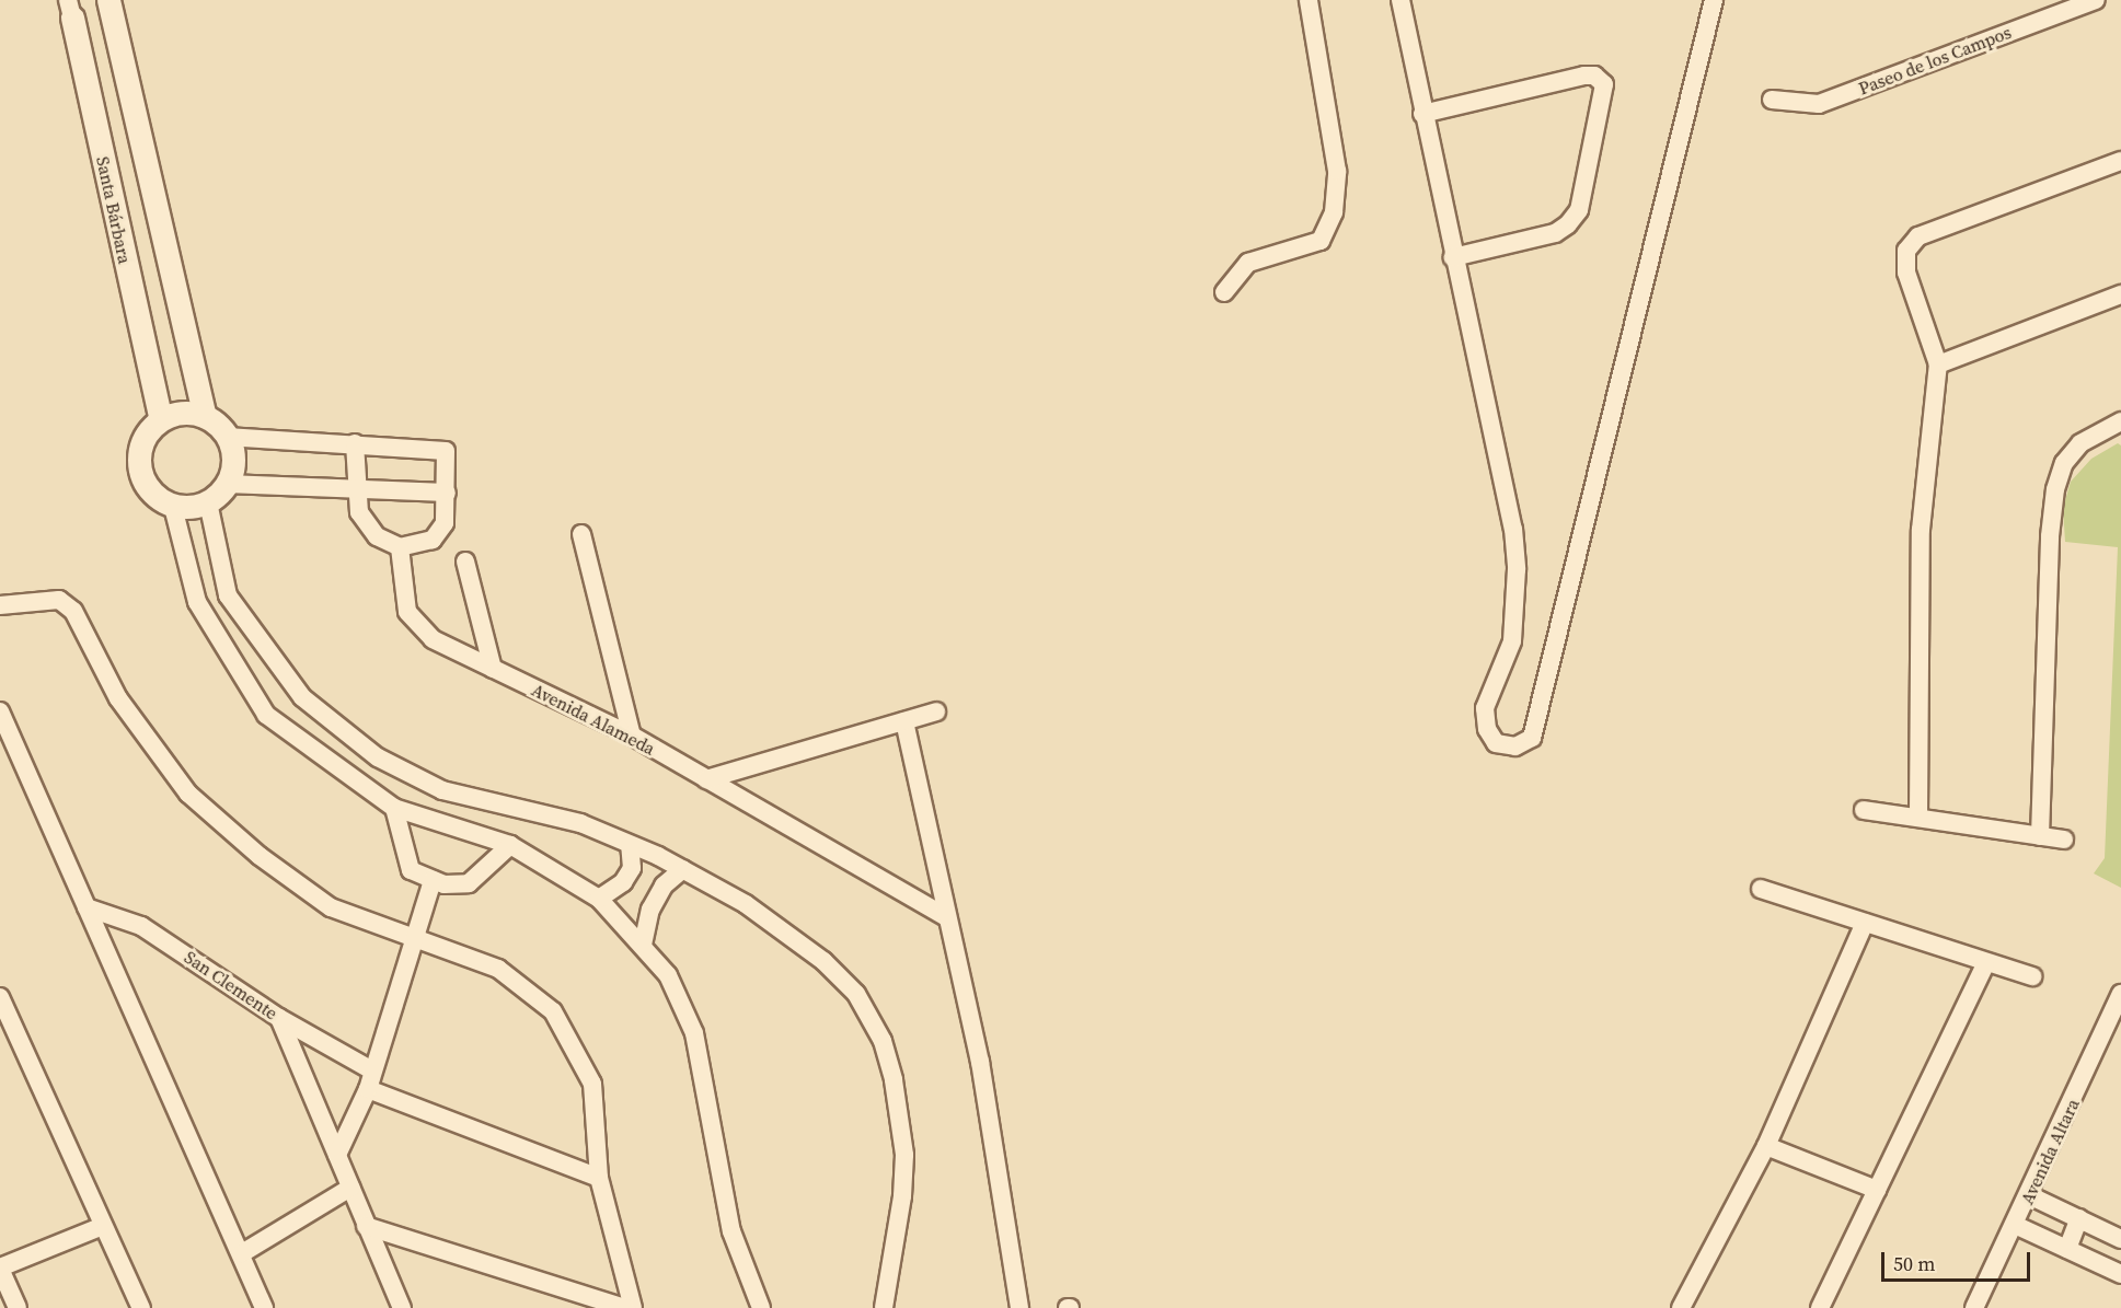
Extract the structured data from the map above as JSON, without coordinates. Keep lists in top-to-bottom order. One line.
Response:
{"streets":{"street":["Paseo de los Campos","Santa Bárbara","Avenida Alameda","San Clemente","Avenida Altara"]},"scale_bar":"50 m"}
